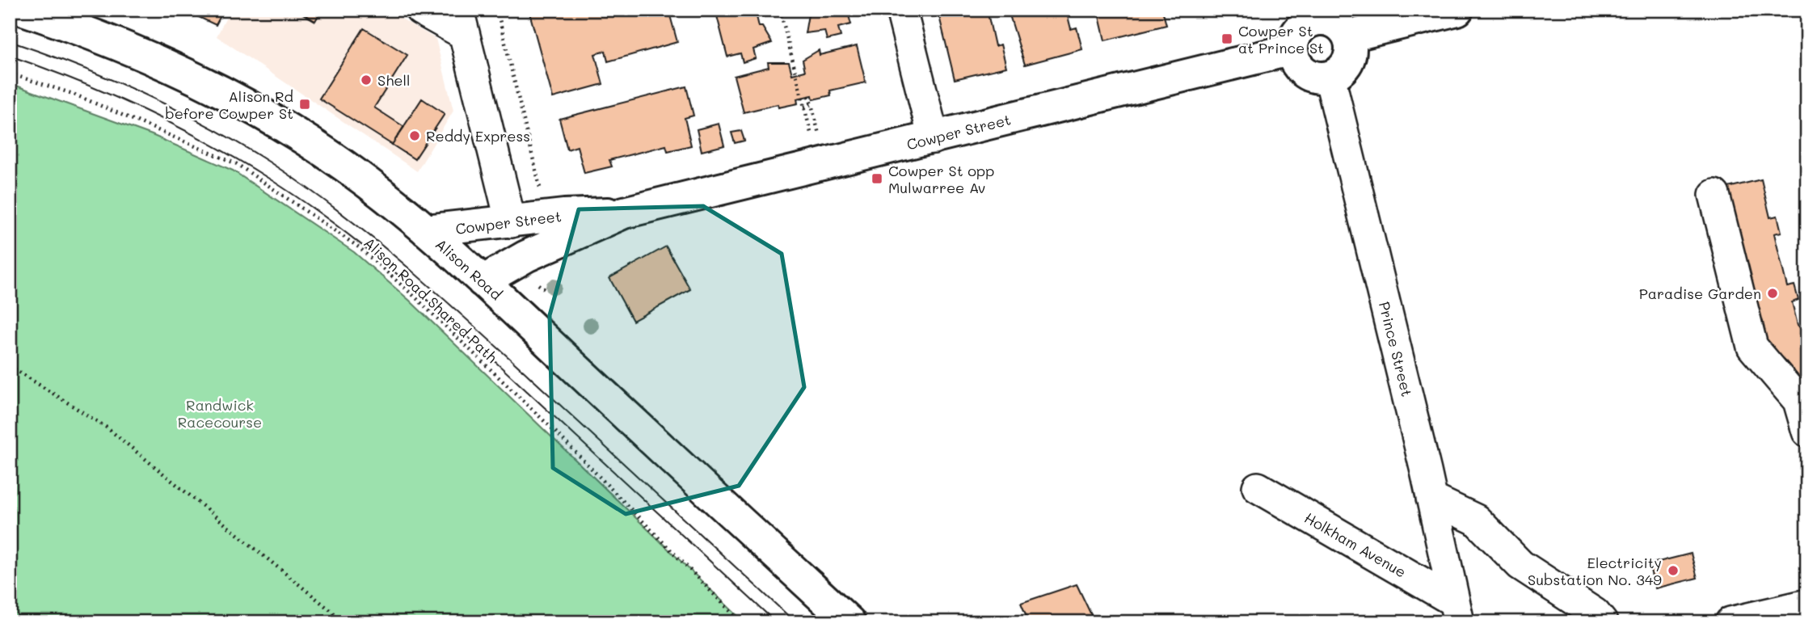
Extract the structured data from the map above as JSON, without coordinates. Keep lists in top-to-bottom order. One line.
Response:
{"streets":{"main road":["Cowper Street","Alison Road"],"street":["Prince Street","Holkham Avenue"],"path":["Alison Road Shared Path"]},"crossings":[["Cowper Street","Alison Road"],["Cowper Street","Prince Street"],["Prince Street","Holkham Avenue"]],"parks":["Randwick Racecourse"],"places":{"transit":["Cowper St at Prince St","Alison Rd before Cowper St","Cowper St opp Mulwarree Av"],"other":["Shell","Reddy Express","Paradise Garden","Electricity Substation No. 349"]}}
